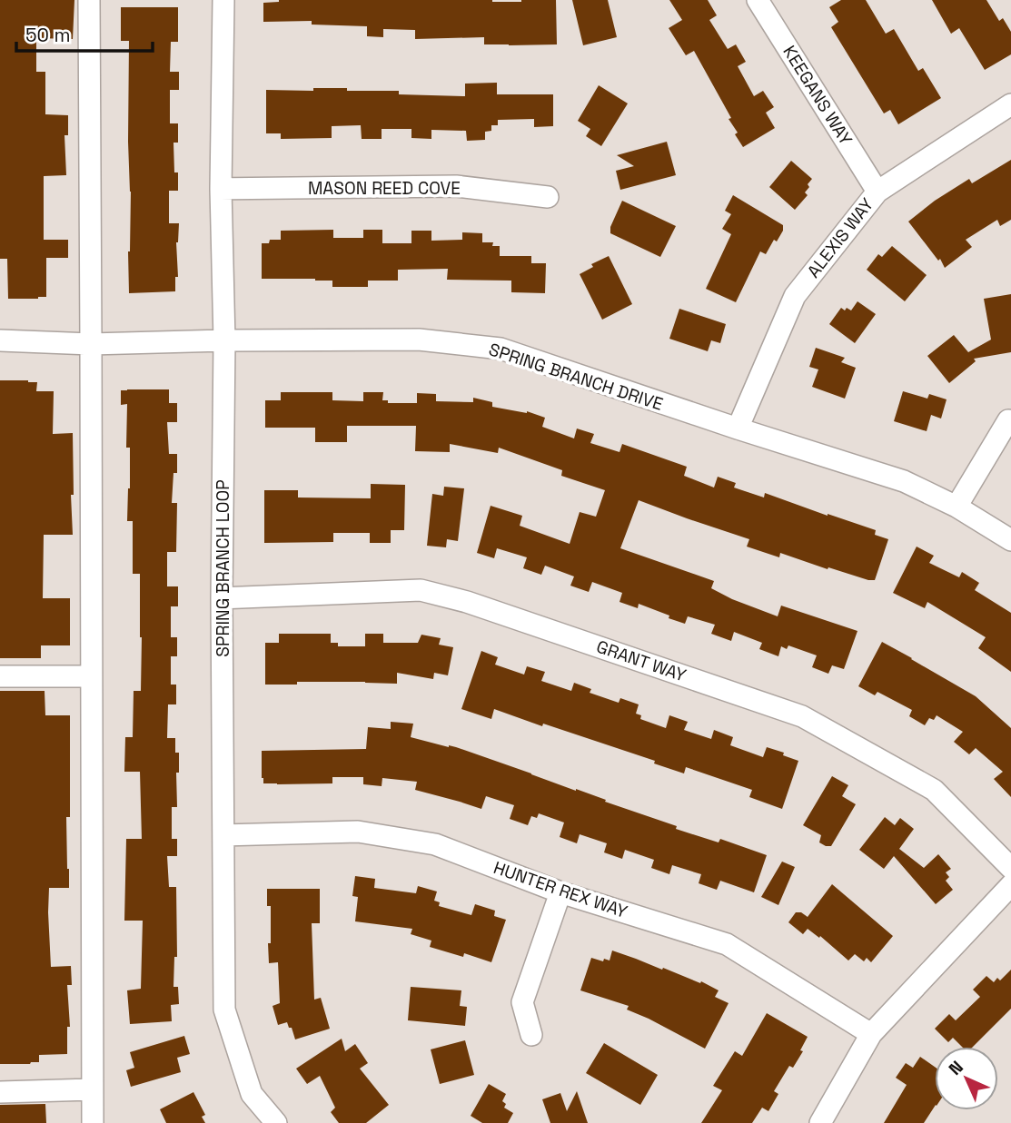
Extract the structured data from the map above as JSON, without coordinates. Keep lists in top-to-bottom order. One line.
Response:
{"streets":{"street":["KEEGANS WAY","MASON REED COVE","ALEXIS WAY","SPRING BRANCH DRIVE","SPRING BRANCH LOOP","GRANT WAY","HUNTER REX WAY"]},"crossings":[["KEEGANS WAY","ALEXIS WAY"],["MASON REED COVE","SPRING BRANCH LOOP"],["ALEXIS WAY","SPRING BRANCH DRIVE"],["SPRING BRANCH DRIVE","SPRING BRANCH LOOP"],["SPRING BRANCH LOOP","GRANT WAY"],["SPRING BRANCH LOOP","HUNTER REX WAY"]],"scale_bar":"50 m","north":"top left"}
